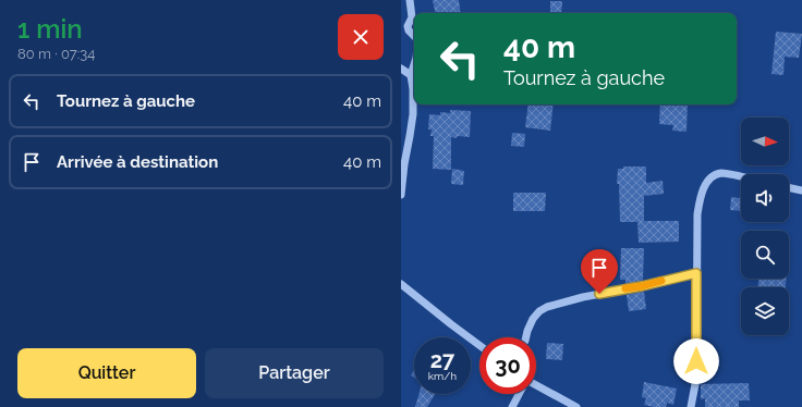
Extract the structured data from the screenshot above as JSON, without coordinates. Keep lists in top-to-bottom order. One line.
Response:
{"north":"right","page":{"heading":["1 min","80 m · 07:34"],"turn":["40 m","Tournez à gauche"],"list":[{"name":"Tournez à gauche","value":"40 m"},{"name":"Arrivée à destination","value":"40 m"}],"speed":"27 km/h","limit":"30","buttons":["Quitter","Partager"]}}
